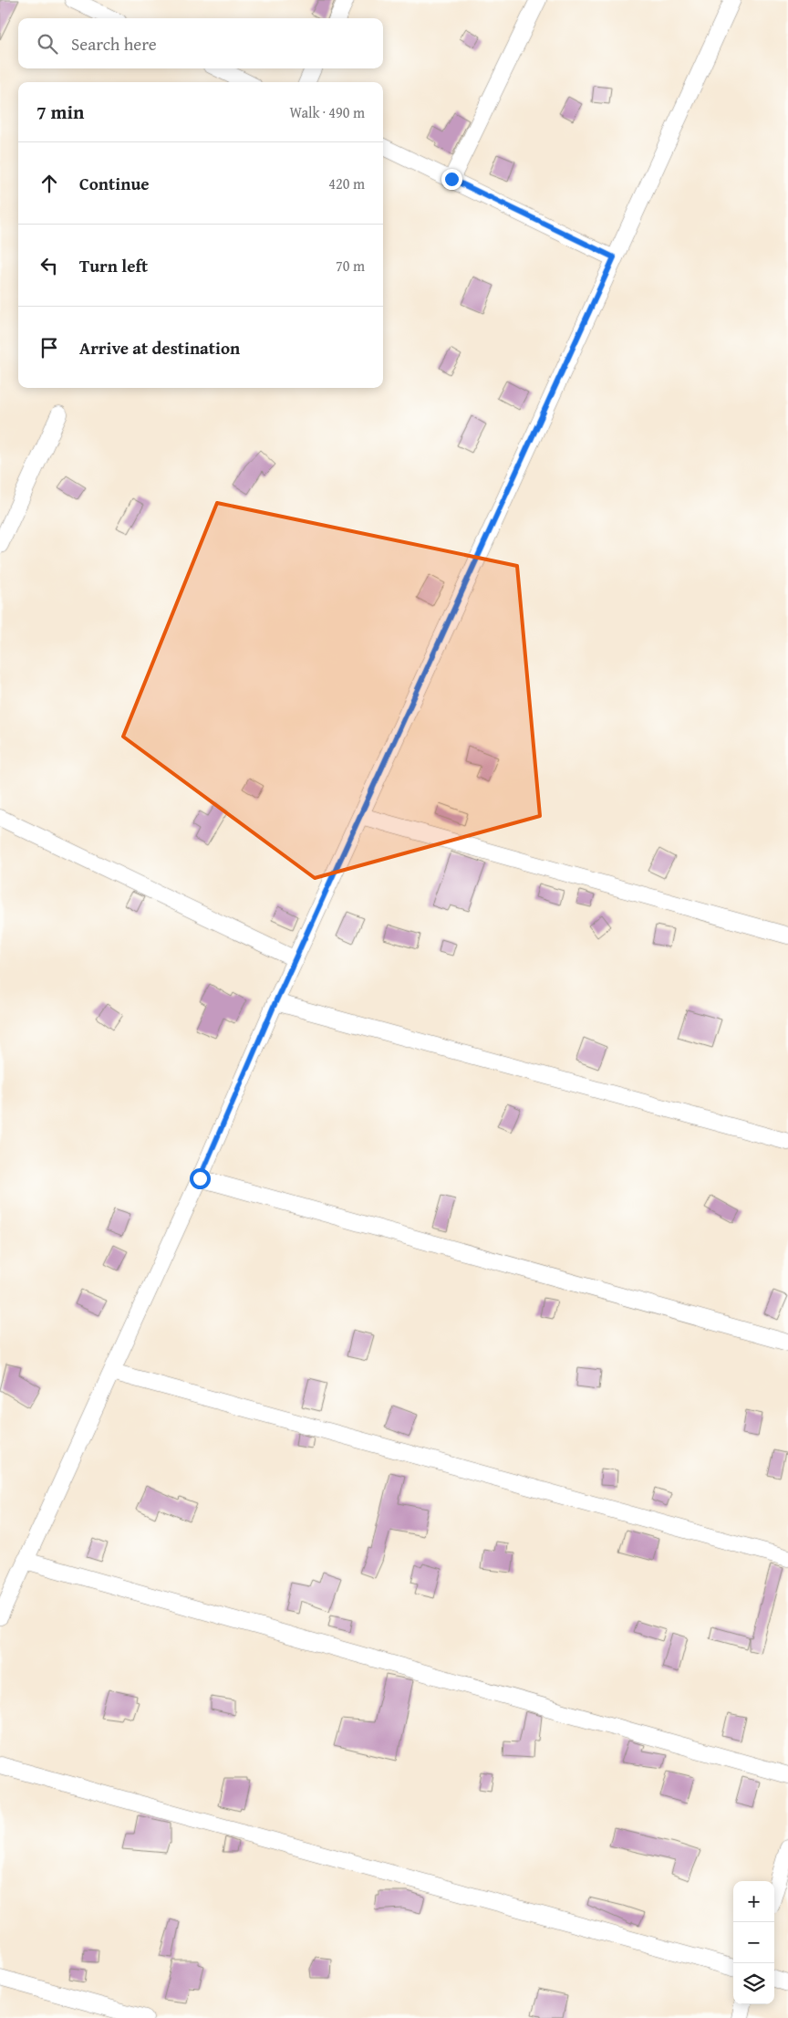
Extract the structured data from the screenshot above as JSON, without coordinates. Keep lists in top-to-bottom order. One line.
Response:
{"page":{"search":"Search here","heading":["7 min","Walk · 490 m"],"list":[["Continue","420 m"],["Turn left","70 m"],"Arrive at destination"],"map_buttons":["+","−"]}}
